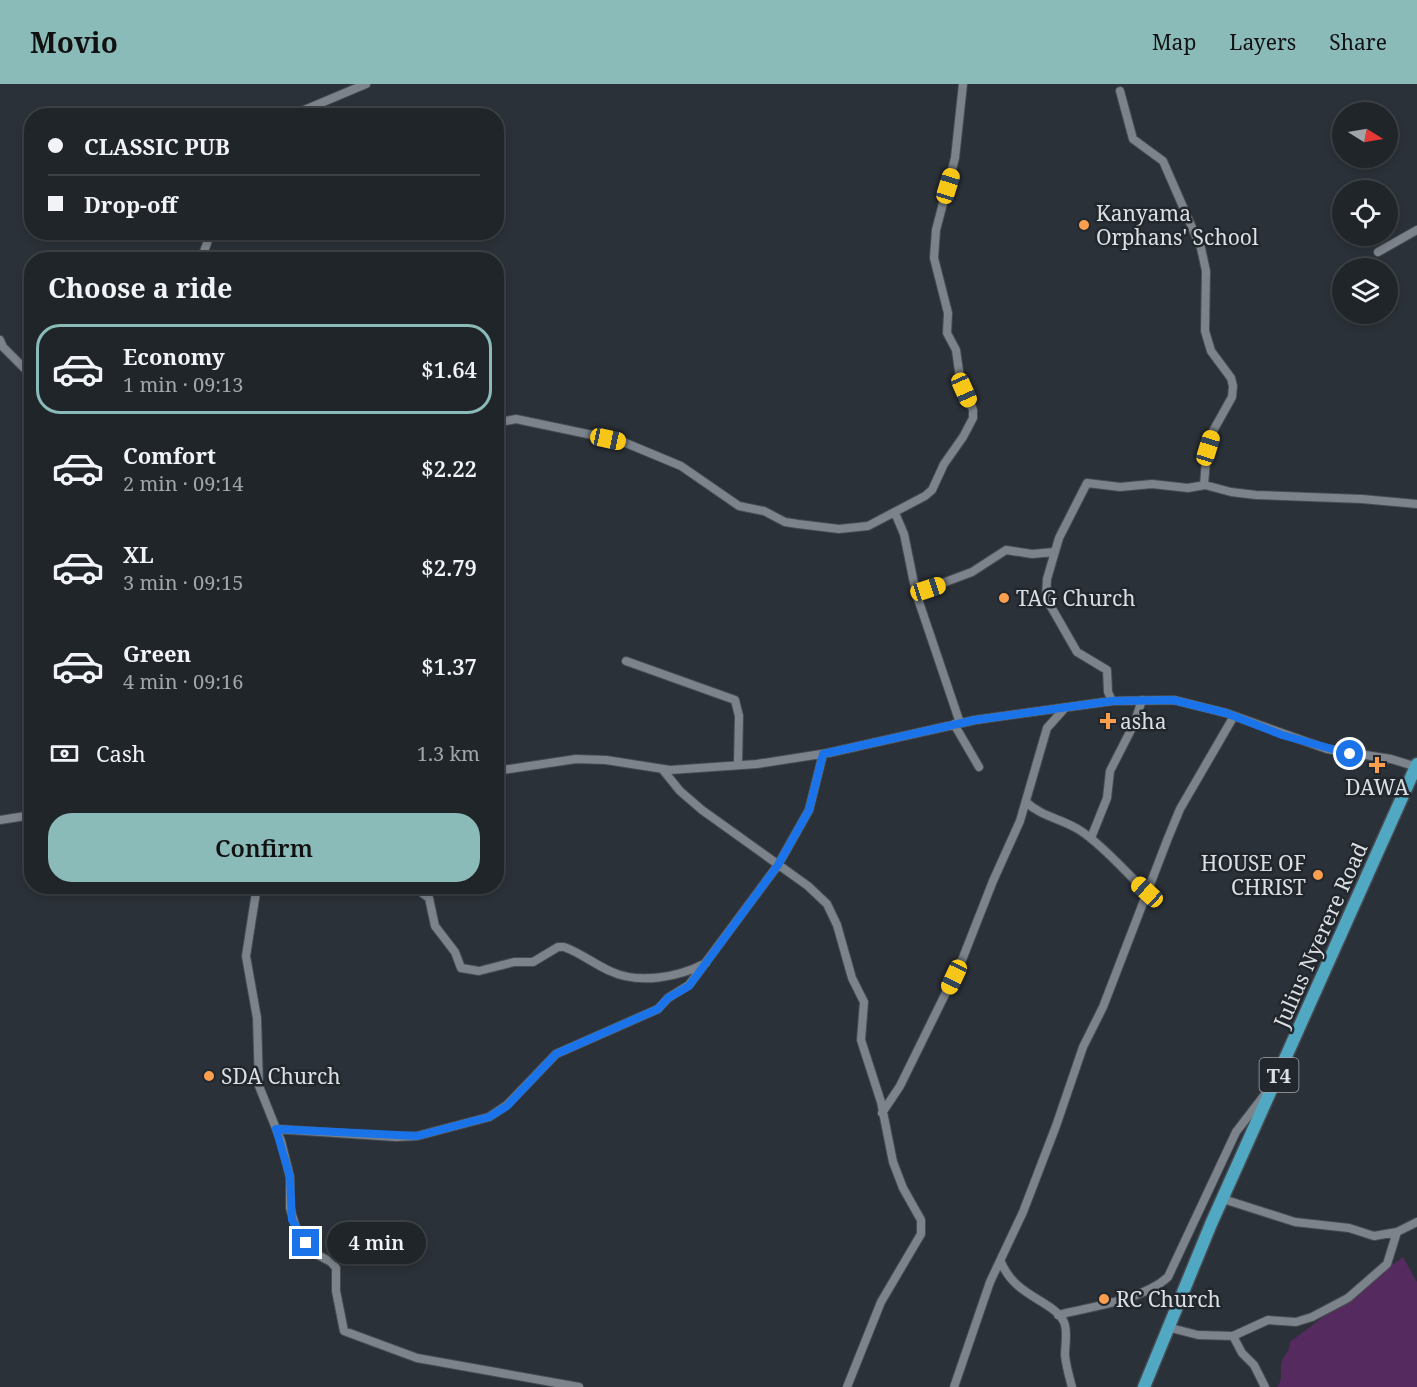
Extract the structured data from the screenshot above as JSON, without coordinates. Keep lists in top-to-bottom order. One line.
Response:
{"streets":{"highway":["Julius Nyerere Road","T4"]},"places":{"other":["Kanyama Orphans' School","TAG Church","HOUSE OF CHRIST","SDA Church","RC Church"],"health":["asha","DAWA"]},"north":"right","page":{"header":"Movio","nav":["Map","Layers","Share"],"banner":["CLASSIC PUB","Drop-off"],"heading":"Choose a ride","list":[{"name":"Economy","note":"1 min · 09:13","value":"$1.64"},{"name":"Comfort","note":"2 min · 09:14","value":"$2.22"},{"name":"XL","note":"3 min · 09:15","value":"$2.79"},{"name":"Green","note":"4 min · 09:16","value":"$1.37"}],"pay":["Cash","1.3 km"],"buttons":"Confirm","bubble":"4 min"}}
